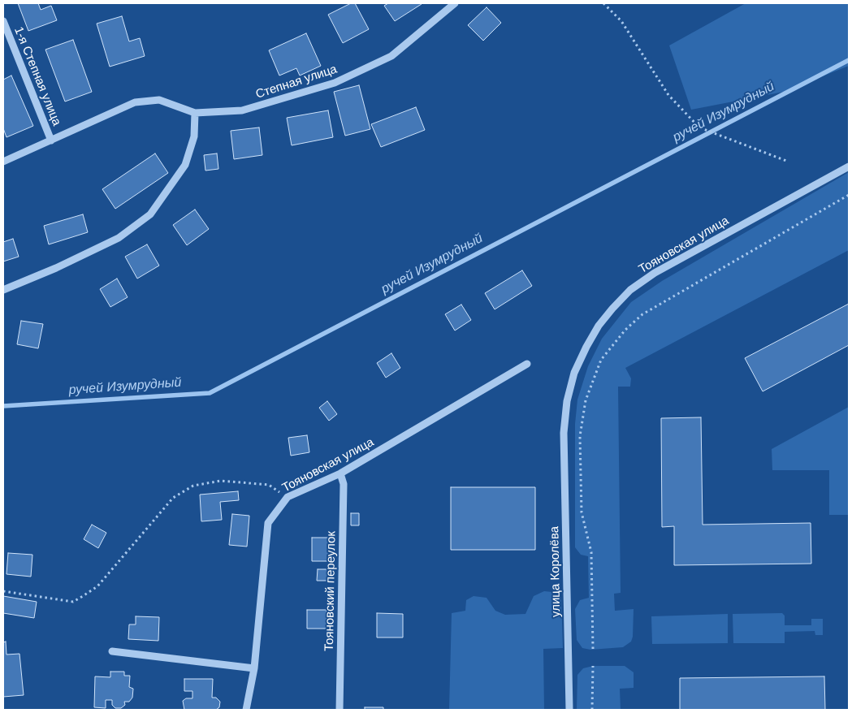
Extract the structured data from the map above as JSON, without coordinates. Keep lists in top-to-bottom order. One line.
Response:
{"streets":{"street":["1-я Степная улица","Степная улица","Тояновская улица","улица Королёва","Тояновский переулок"]},"crossings":[["1-я Степная улица","Степная улица"],["Тояновская улица","улица Королёва"],["Тояновская улица","Тояновский переулок"]],"water":["ручей Изумрудный"]}
